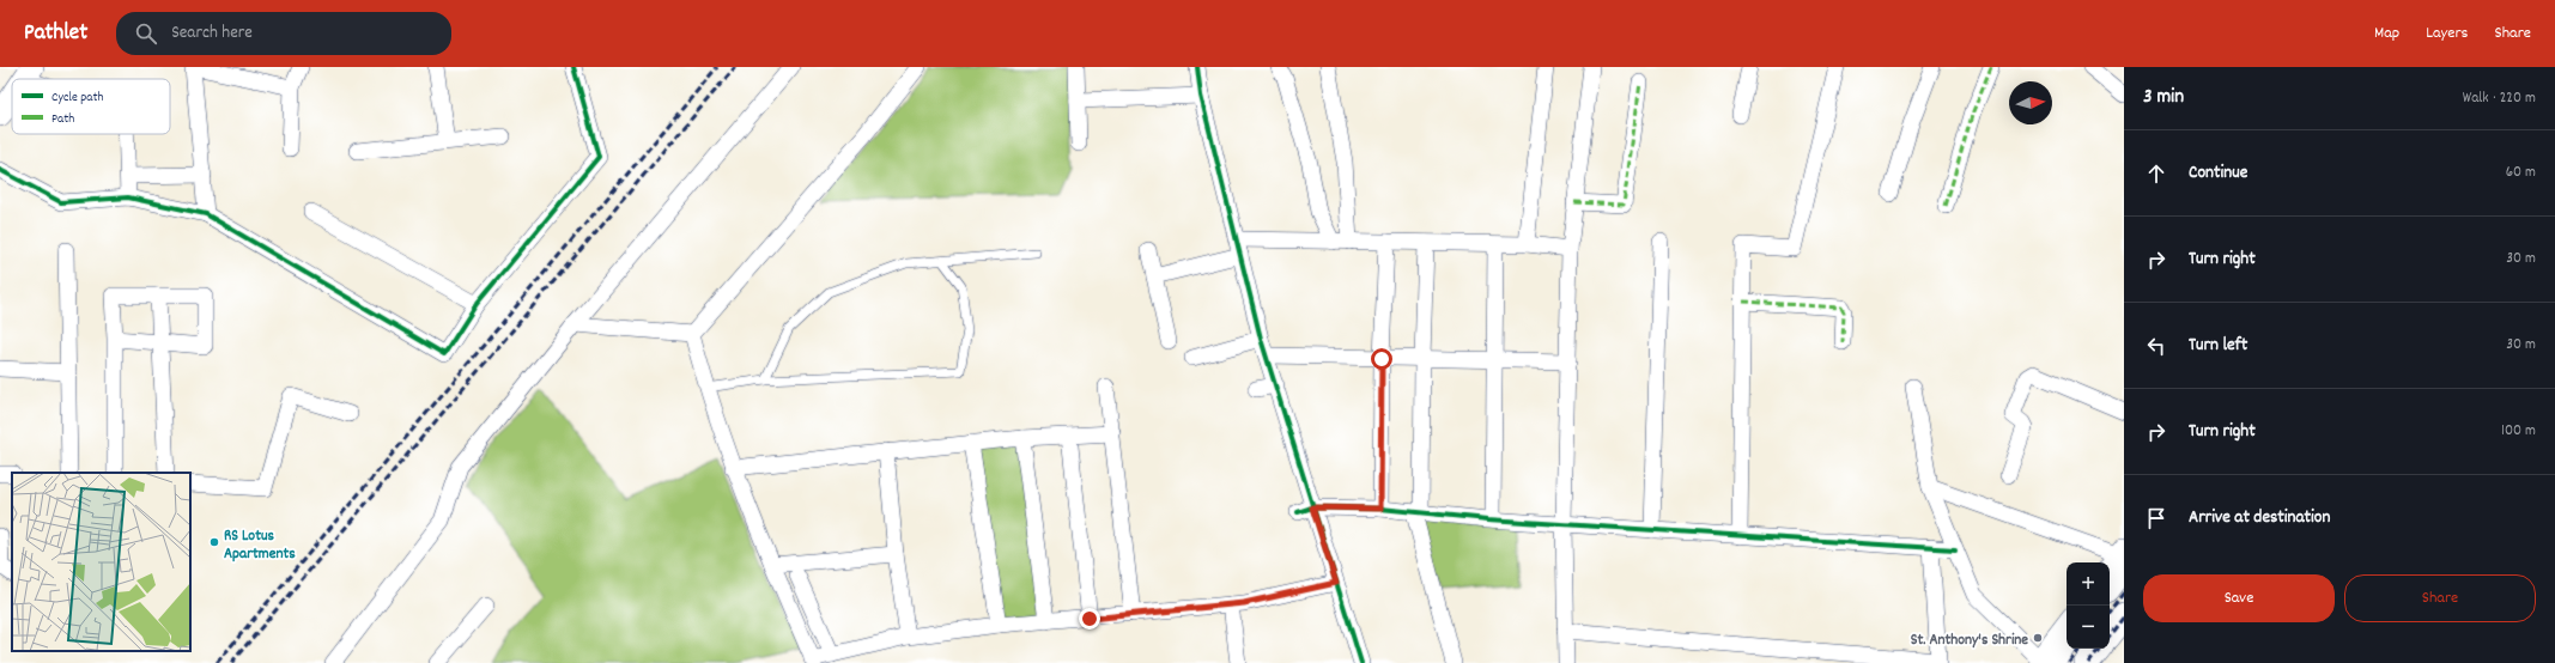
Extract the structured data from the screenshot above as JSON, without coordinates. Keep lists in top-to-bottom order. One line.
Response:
{"places":["RS Lotus Apartments","St. Anthony's Shrine"],"legend":["Cycle path","Path"],"north":"right","page":{"header":"Pathlet","search":"Search here","nav":["Map","Layers","Share"],"heading":["3 min","Walk · 220 m"],"list":[["Continue","60 m"],["Turn right","30 m"],["Turn left","30 m"],["Turn right","100 m"],"Arrive at destination"],"buttons":["Save","Share"],"map_buttons":["+","−"]}}
